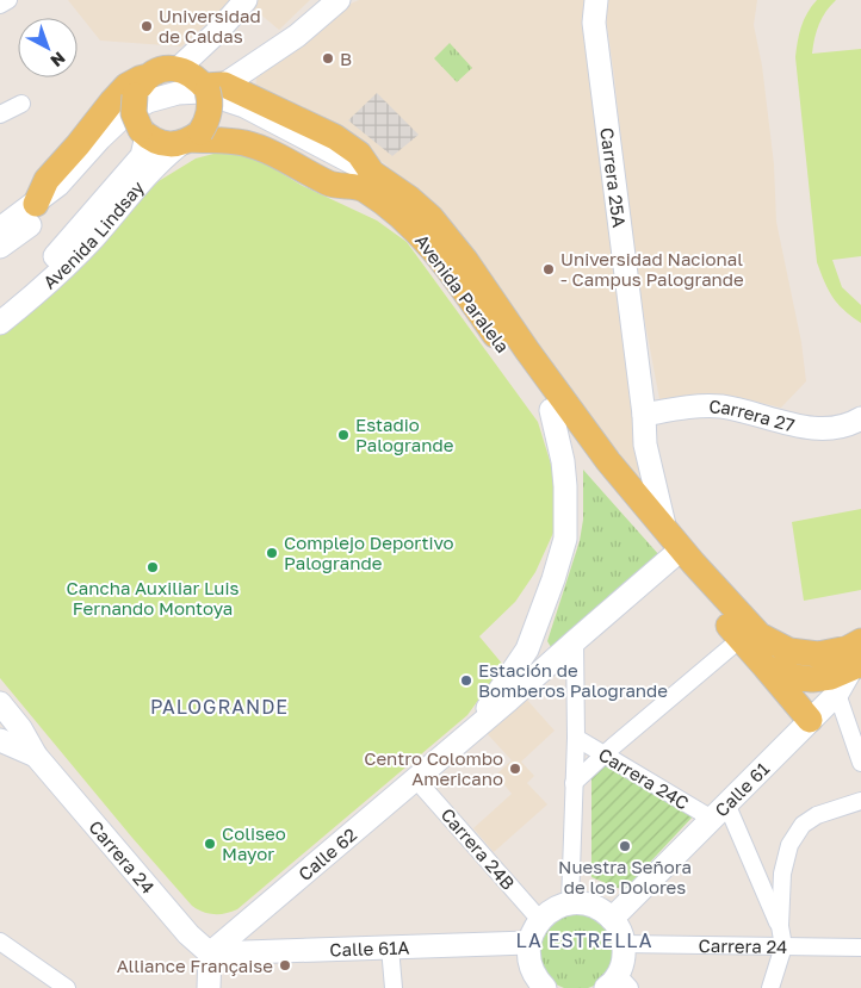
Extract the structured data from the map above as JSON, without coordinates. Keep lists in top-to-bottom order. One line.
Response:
{"streets":{"main road":["Avenida Paralela"],"street":["Carrera 25A","Avenida Lindsay","Carrera 27","Carrera 24C","Calle 61","Carrera 24B","Calle 62","Carrera 24","Calle 61A"]},"crossings":[["Carrera 25A","Avenida Paralela"],["Carrera 25A","Carrera 27"],["Carrera 25A","Calle 62"],["Avenida Paralela","Calle 61"],["Avenida Paralela","Calle 62"],["Carrera 24C","Calle 61"],["Carrera 24B","Calle 62"],["Calle 62","Carrera 24"],["Calle 62","Calle 61A"],["Carrera 24","Calle 61A"]],"districts":["PALOGRANDE","LA ESTRELLA"],"places":["Universidad de Caldas","B","Universidad Nacional - Campus Palogrande","Estadio Palogrande","Complejo Deportivo Palogrande","Cancha Auxiliar Luis Fernando Montoya","Estación de Bomberos Palogrande","Centro Colombo Americano","Coliseo Mayor","Nuestra Señora de los Dolores","Alliance Française"],"north":"bottom right"}
